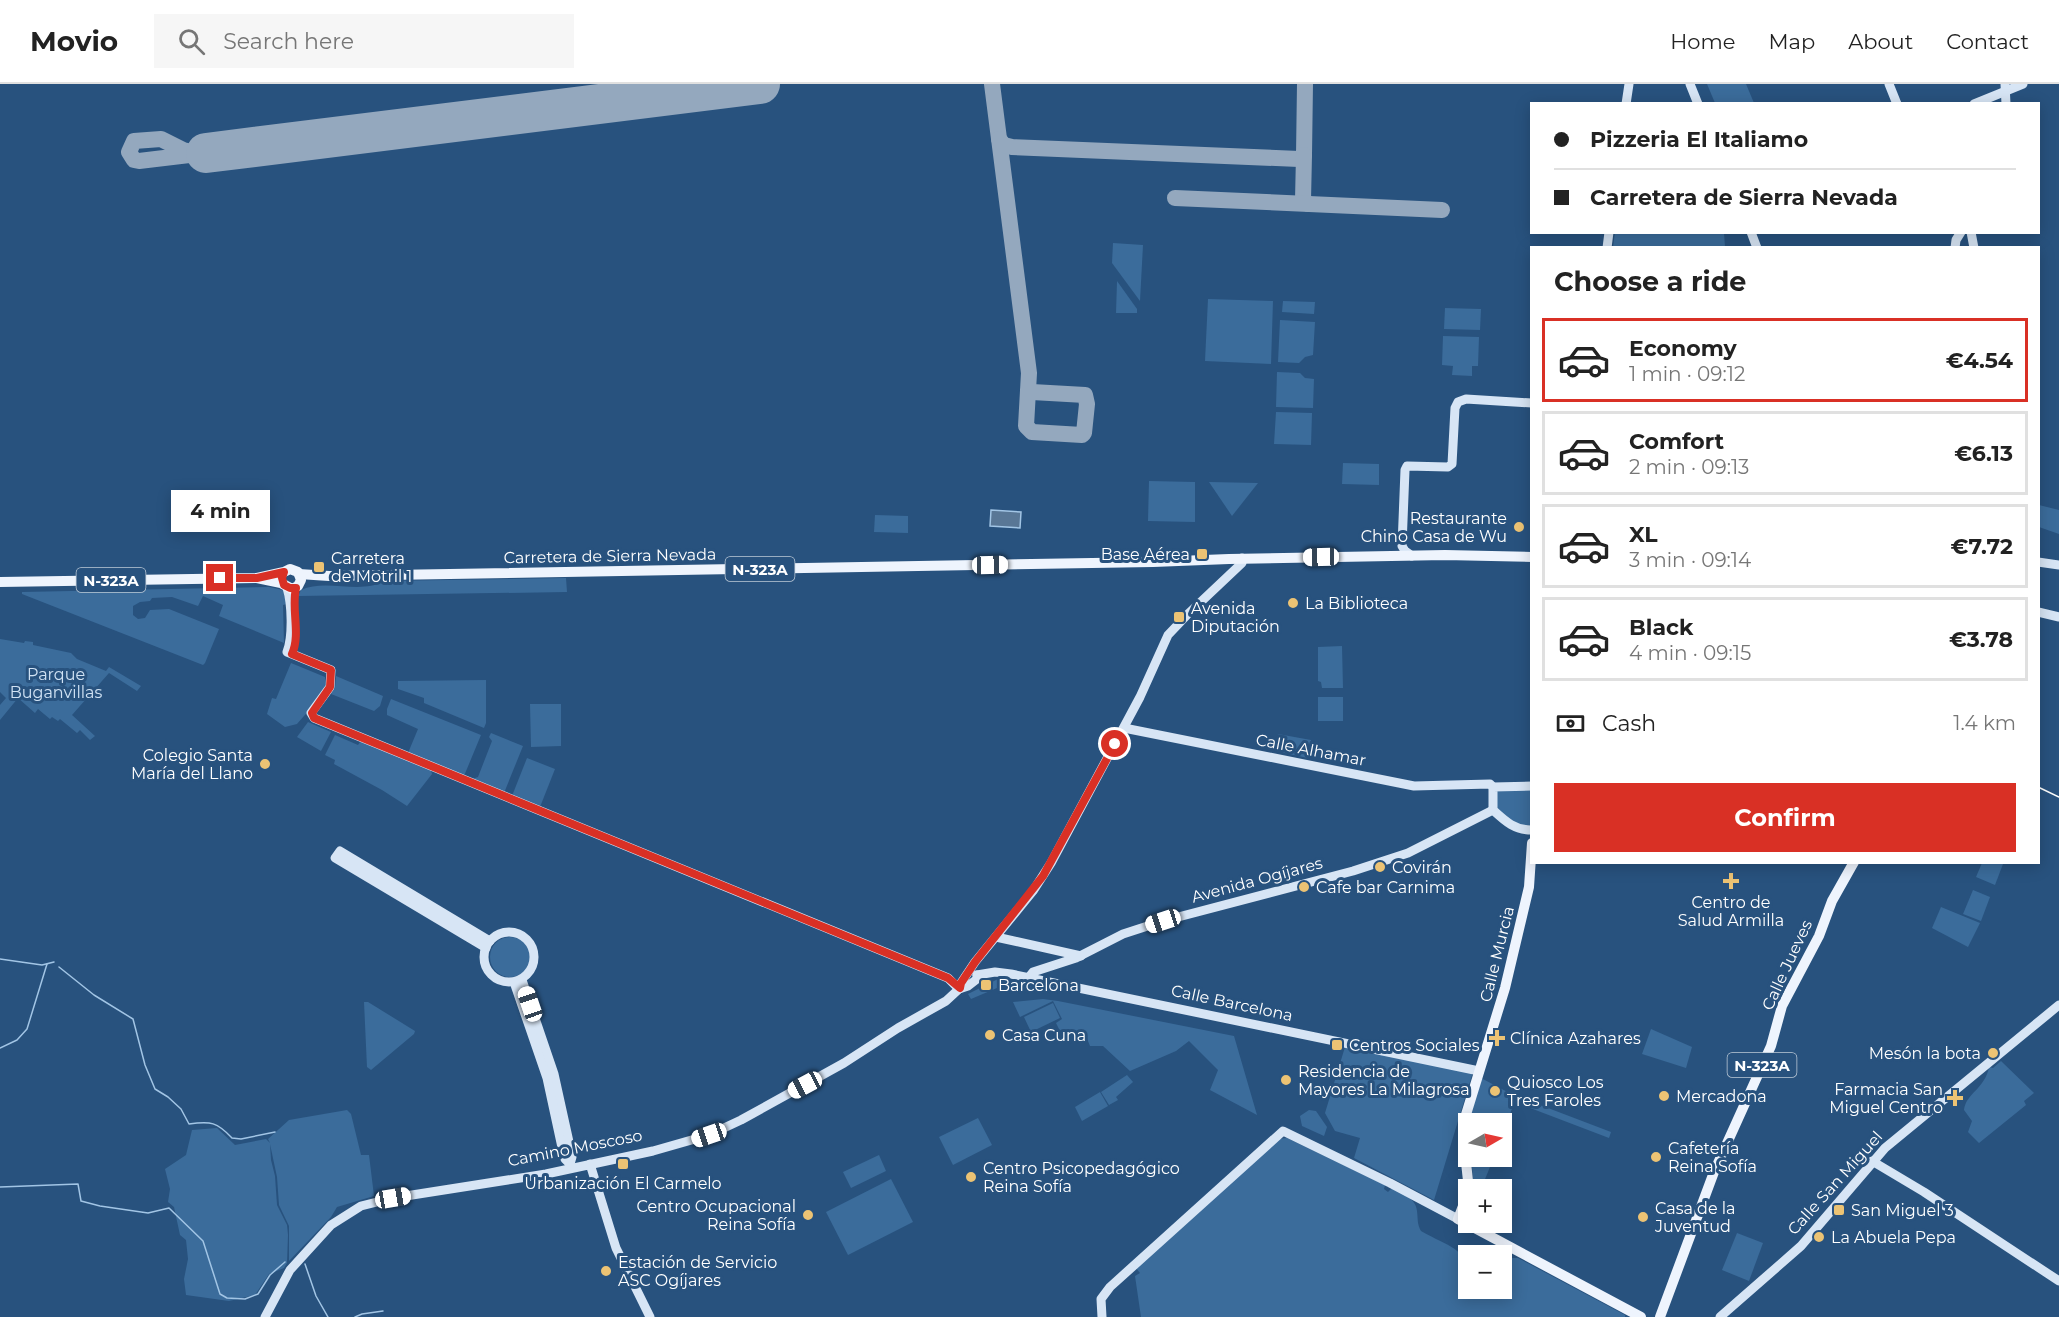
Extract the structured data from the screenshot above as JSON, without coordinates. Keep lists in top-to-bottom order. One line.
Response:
{"streets":{"main road":["Carretera de Sierra Nevada","N-323A","Calle Murcia","Calle Jueves"],"street":["Calle Alhamar","Avenida Ogíjares","Calle Barcelona","Camino Moscoso","Calle San Miguel"]},"crossings":[["Carretera de Sierra Nevada","N-323A"],["Avenida Ogíjares","Calle Barcelona"],["Calle Murcia","Calle Barcelona"],["Calle Barcelona","Camino Moscoso"]],"parks":["Parque Buganvillas"],"places":{"other":["Restaurante Chino Casa de Wu","La Biblioteca","Colegio Santa María del Llano","Covirán","Cafe bar Carnima","Casa Cuna","Mesón la bota","Residencia de Mayores La Milagrosa","Quiosco Los Tres Faroles","Mercadona","Cafetería Reina Sofía","Centro Psicopedagógico Reina Sofía","Centro Ocupacional Reina Sofía","Casa de la Juventud","La Abuela Pepa","Estación de Servicio ASC Ogíjares"],"transit":["Base Aérea","Carretera de Motril 1","Avenida Diputación","Barcelona","Centros Sociales","Urbanización El Carmelo","San Miguel 3"],"health":["Centro de Salud Armilla","Clínica Azahares","Farmacia San Miguel Centro"]},"north":"right","page":{"header":"Movio","search":"Search here","nav":["Home","Map","About","Contact"],"banner":["Pizzeria El Italiamo","Carretera de Sierra Nevada"],"heading":"Choose a ride","list":[{"name":"Economy","note":"1 min · 09:12","value":"€4.54"},{"name":"Comfort","note":"2 min · 09:13","value":"€6.13"},{"name":"XL","note":"3 min · 09:14","value":"€7.72"},{"name":"Black","note":"4 min · 09:15","value":"€3.78"}],"bubble":"4 min","pay":["Cash","1.4 km"],"buttons":"Confirm","map_buttons":["+","−"]}}
